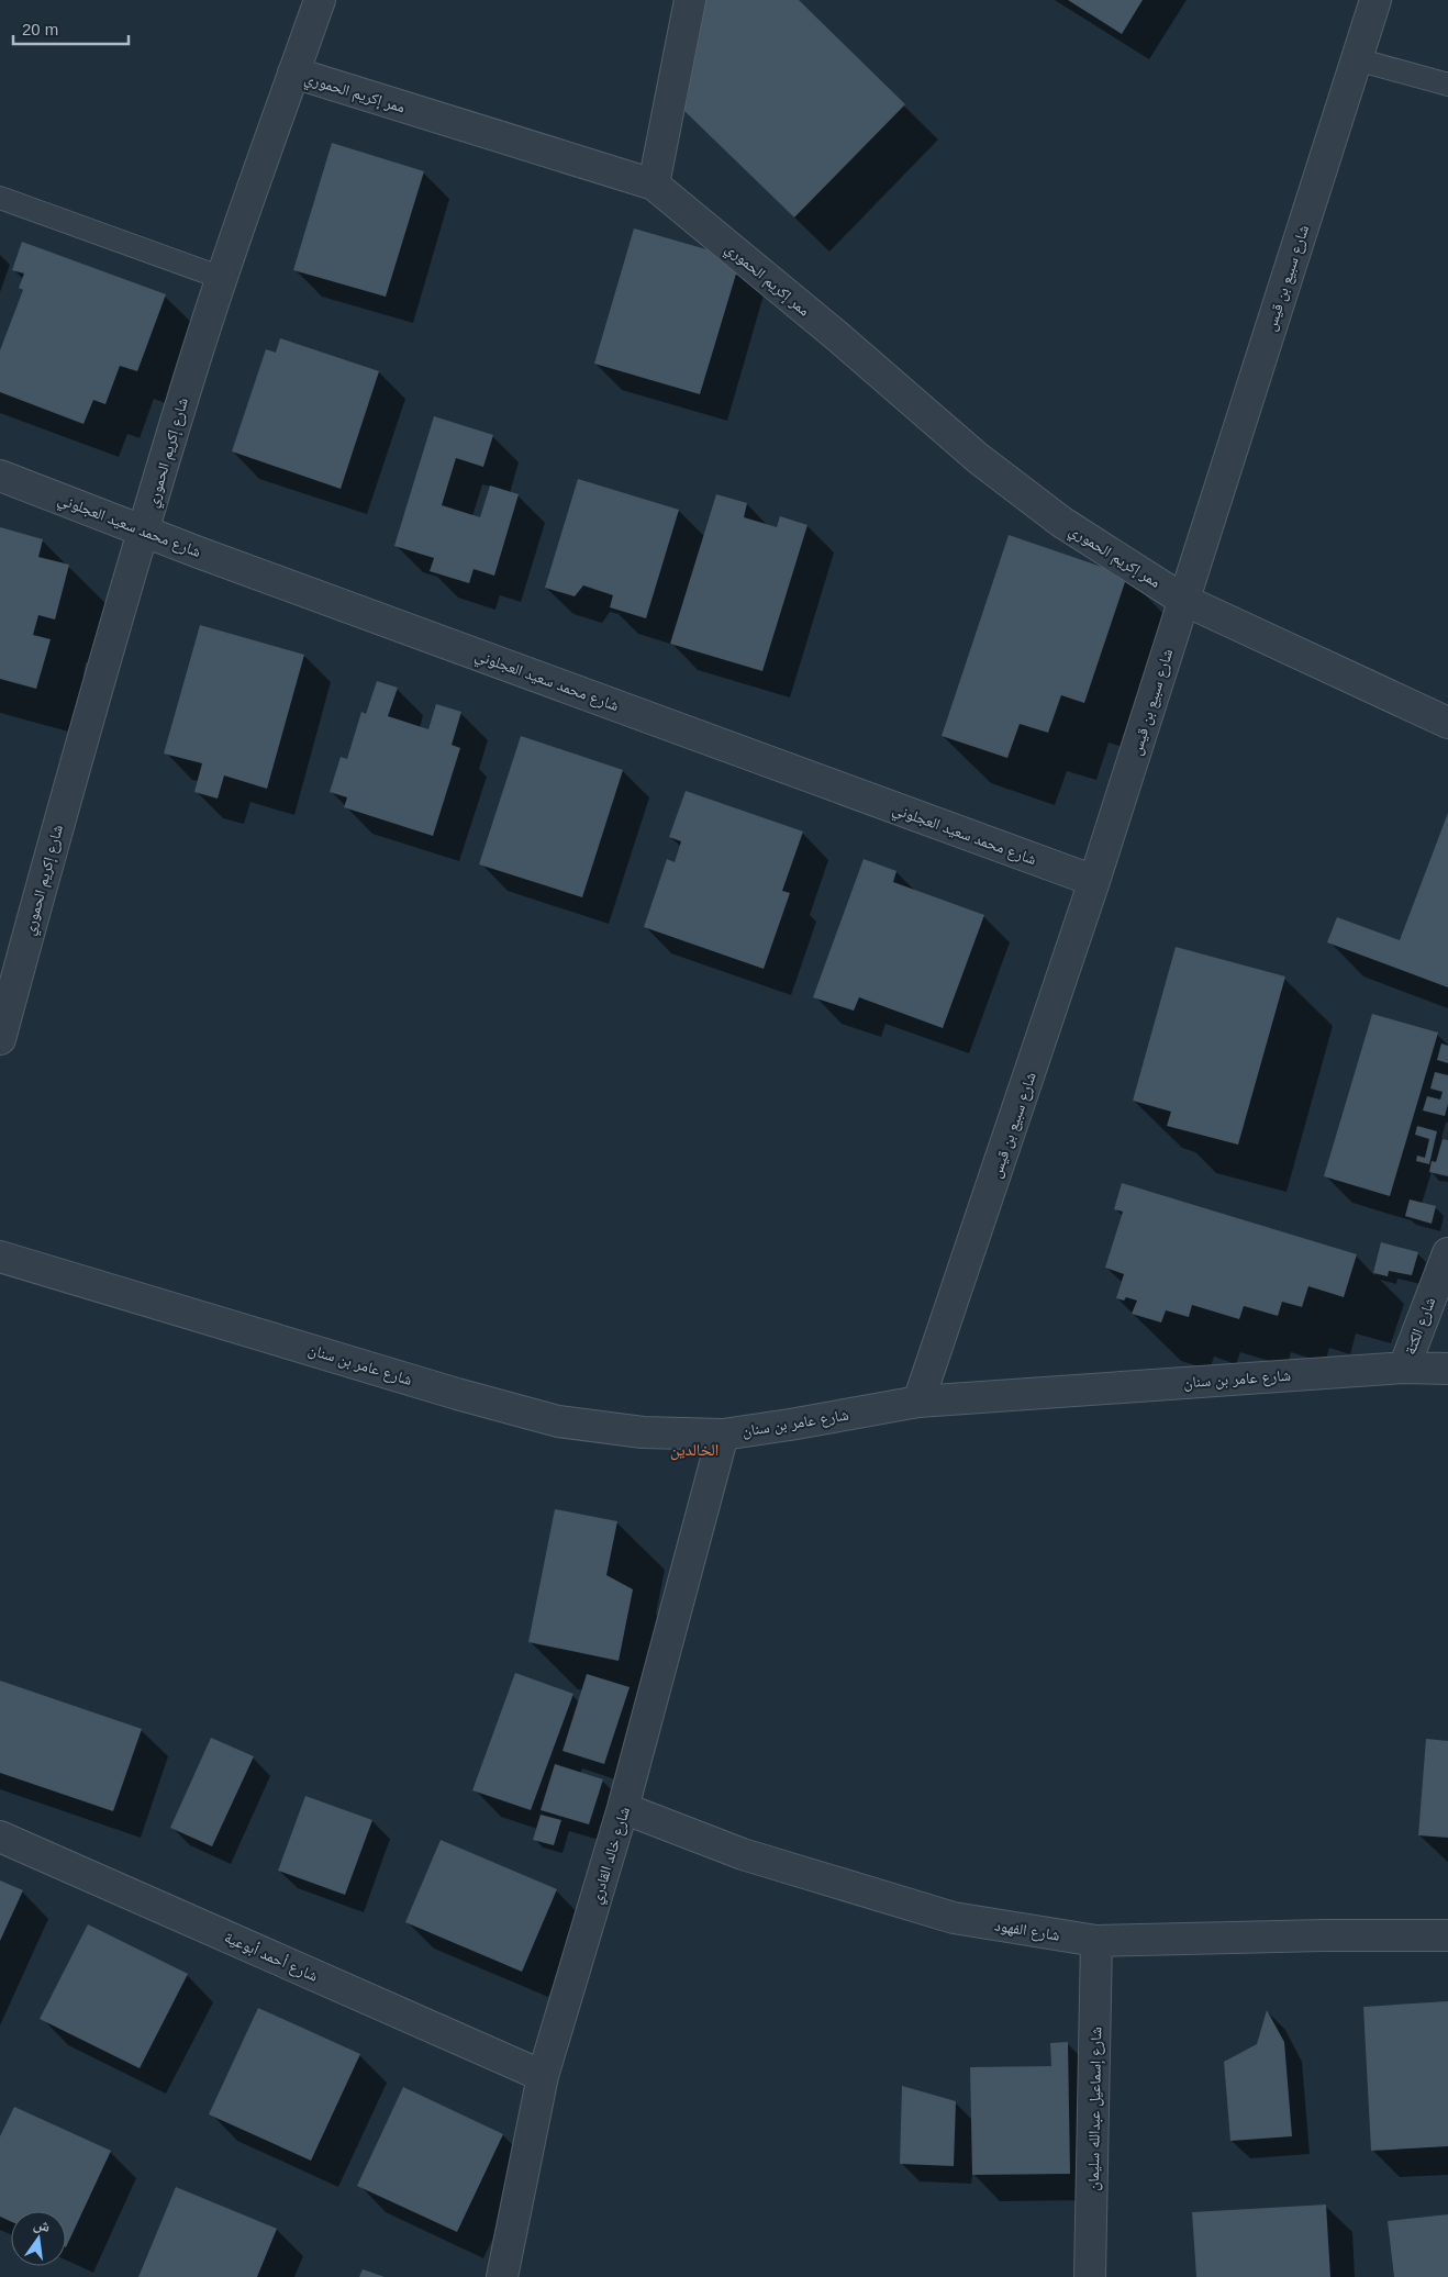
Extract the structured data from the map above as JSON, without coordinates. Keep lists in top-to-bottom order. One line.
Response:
{"streets":{"street":["ممر إكريم الحموري","شارع سبيع بن قيس","شارع إكريم الحموري","شارع محمد سعيد العجلوني","شارع الكتة","شارع عامر بن سنان","شارع خالد القادري","شارع الفهود","شارع أحمد أبوعية","شارع إسماعيل عبدالله سليمان"]},"crossings":[["ممر إكريم الحموري","شارع سبيع بن قيس"],["ممر إكريم الحموري","شارع إكريم الحموري"],["شارع سبيع بن قيس","شارع محمد سعيد العجلوني"],["شارع سبيع بن قيس","شارع عامر بن سنان"],["شارع إكريم الحموري","شارع محمد سعيد العجلوني"],["شارع الكتة","شارع عامر بن سنان"],["شارع عامر بن سنان","شارع خالد القادري"],["شارع خالد القادري","شارع الفهود"],["شارع خالد القادري","شارع أحمد أبوعية"],["شارع الفهود","شارع إسماعيل عبدالله سليمان"]],"districts":["الخالدين"],"scale_bar":"20 m","north":"top"}
